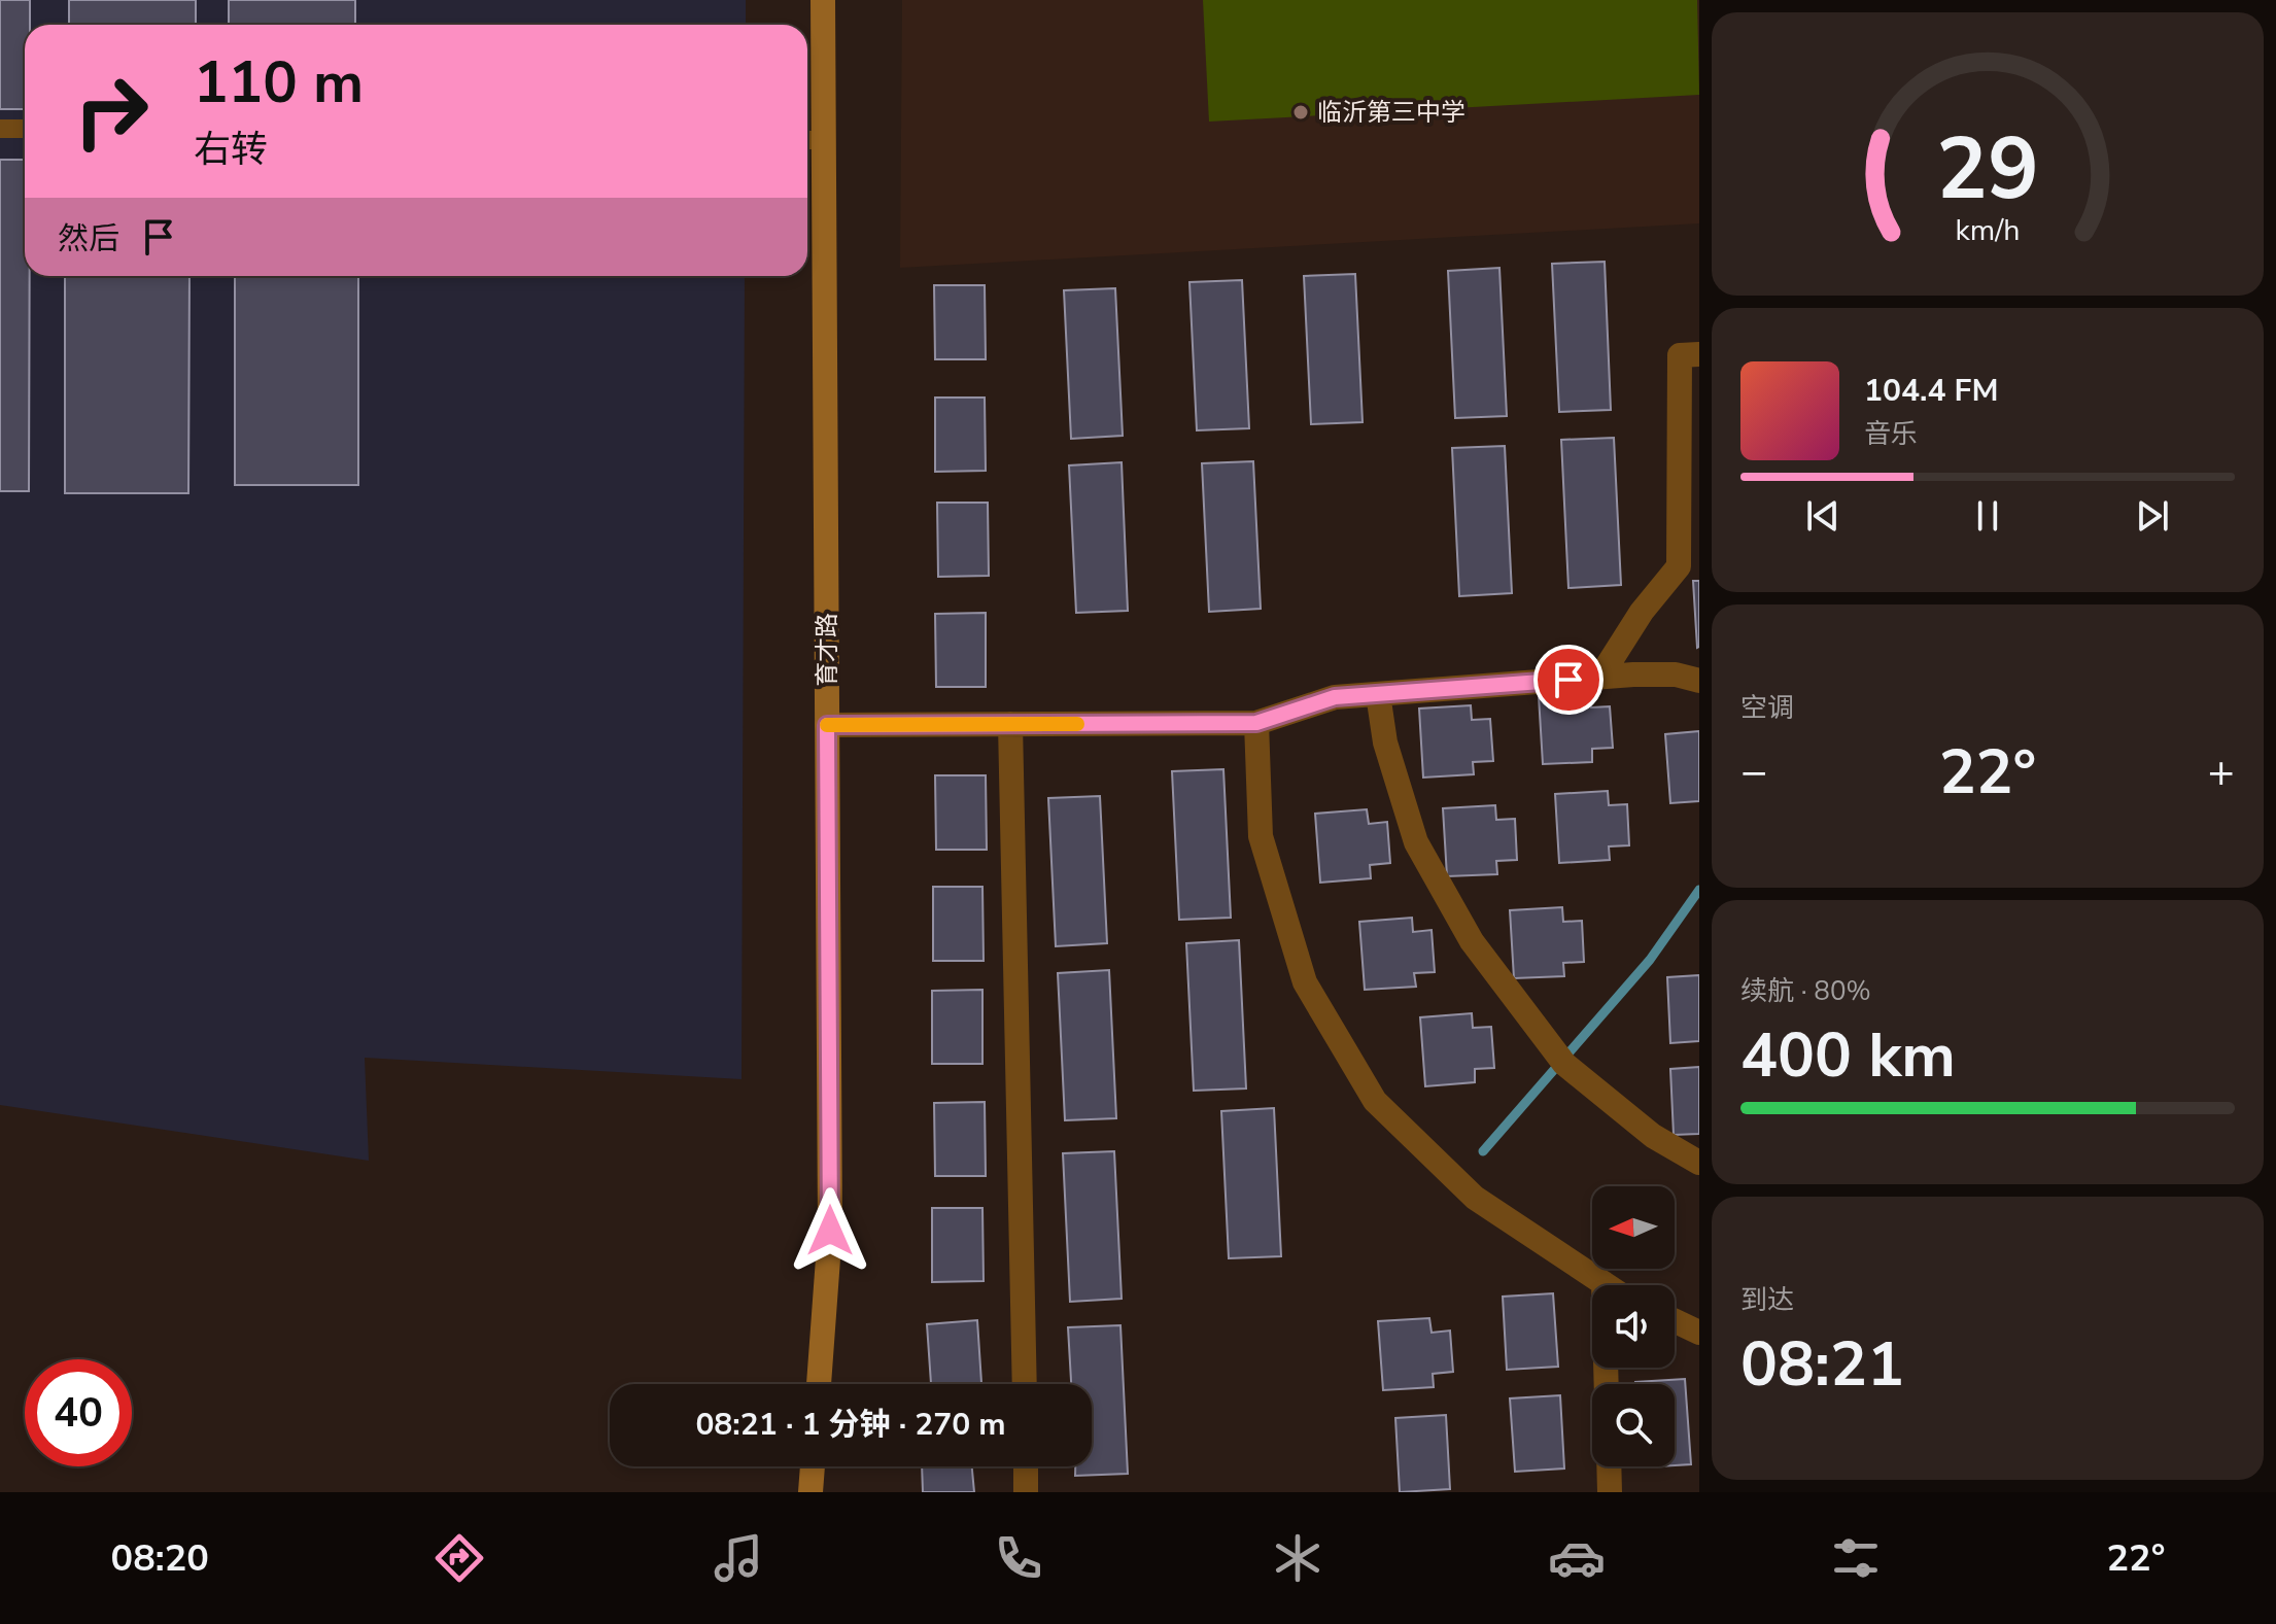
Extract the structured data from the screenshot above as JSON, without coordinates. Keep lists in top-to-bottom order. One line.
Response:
{"streets":{"street":["育才路"]},"places":["临沂第三中学"],"north":"left","page":{"turn":["110 m","右转"],"then":"然后","song":["104.4 FM","音乐"],"tile":["空调",["续航 · 80%","400 km"],["到达","08:21"]],"heat":["−","22°","+"],"limit":"40","trip":"08:21 · 1 分钟 · 270 m","tabs":["08:20","22°"],"gauge":["29","km/h"]}}
